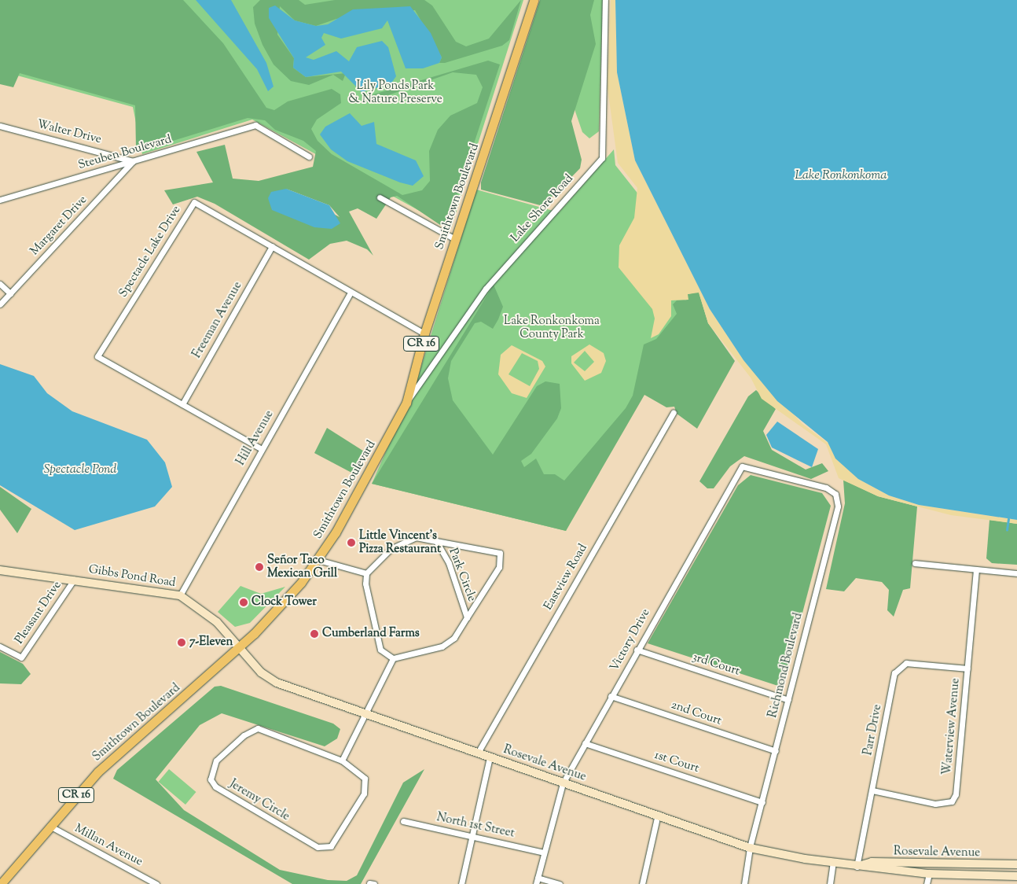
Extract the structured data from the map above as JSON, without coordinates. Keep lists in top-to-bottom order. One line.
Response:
{"streets":{"main road":["Smithtown Boulevard","CR 16","Gibbs Pond Road","Rosevale Avenue"],"street":["Walter Drive","Steuben Boulevard","Lake Shore Road","Margaret Drive","Spectacle Lake Drive","Freeman Avenue","Hill Avenue","Park Circle","Eastview Road","Pleasant Drive","Victory Drive","3rd Court","Richmond Boulevard","2nd Court","Waterview Avenue","Parr Drive","1st Court","Jeremy Circle","North 1st Street","Millan Avenue"]},"crossings":[["Walter Drive","Steuben Boulevard"],["Walter Drive","Margaret Drive"],["Steuben Boulevard","Margaret Drive"],["Smithtown Boulevard","Lake Shore Road"],["Smithtown Boulevard","Spectacle Lake Drive"],["Smithtown Boulevard","Gibbs Pond Road"],["Smithtown Boulevard","Rosevale Avenue"],["Smithtown Boulevard","Millan Avenue"],["Spectacle Lake Drive","Freeman Avenue"],["Spectacle Lake Drive","Hill Avenue"],["Hill Avenue","Gibbs Pond Road"],["Gibbs Pond Road","Pleasant Drive"],["Gibbs Pond Road","Rosevale Avenue"],["Eastview Road","Rosevale Avenue"],["Victory Drive","3rd Court"],["Victory Drive","Richmond Boulevard"],["Victory Drive","2nd Court"],["Victory Drive","1st Court"],["Victory Drive","Rosevale Avenue"],["Victory Drive","North 1st Street"],["3rd Court","Richmond Boulevard"],["Richmond Boulevard","2nd Court"],["Richmond Boulevard","1st Court"],["Richmond Boulevard","Rosevale Avenue"],["Waterview Avenue","Parr Drive"],["Parr Drive","Rosevale Avenue"]],"water":["Lake Ronkonkoma","Spectacle Pond"],"parks":["Lily Ponds Park & Nature Preserve","Lake Ronkonkoma County Park"],"places":["Little Vincent's Pizza Restaurant","Señor Taco Mexican Grill","Clock Tower","Cumberland Farms","7-Eleven"]}
